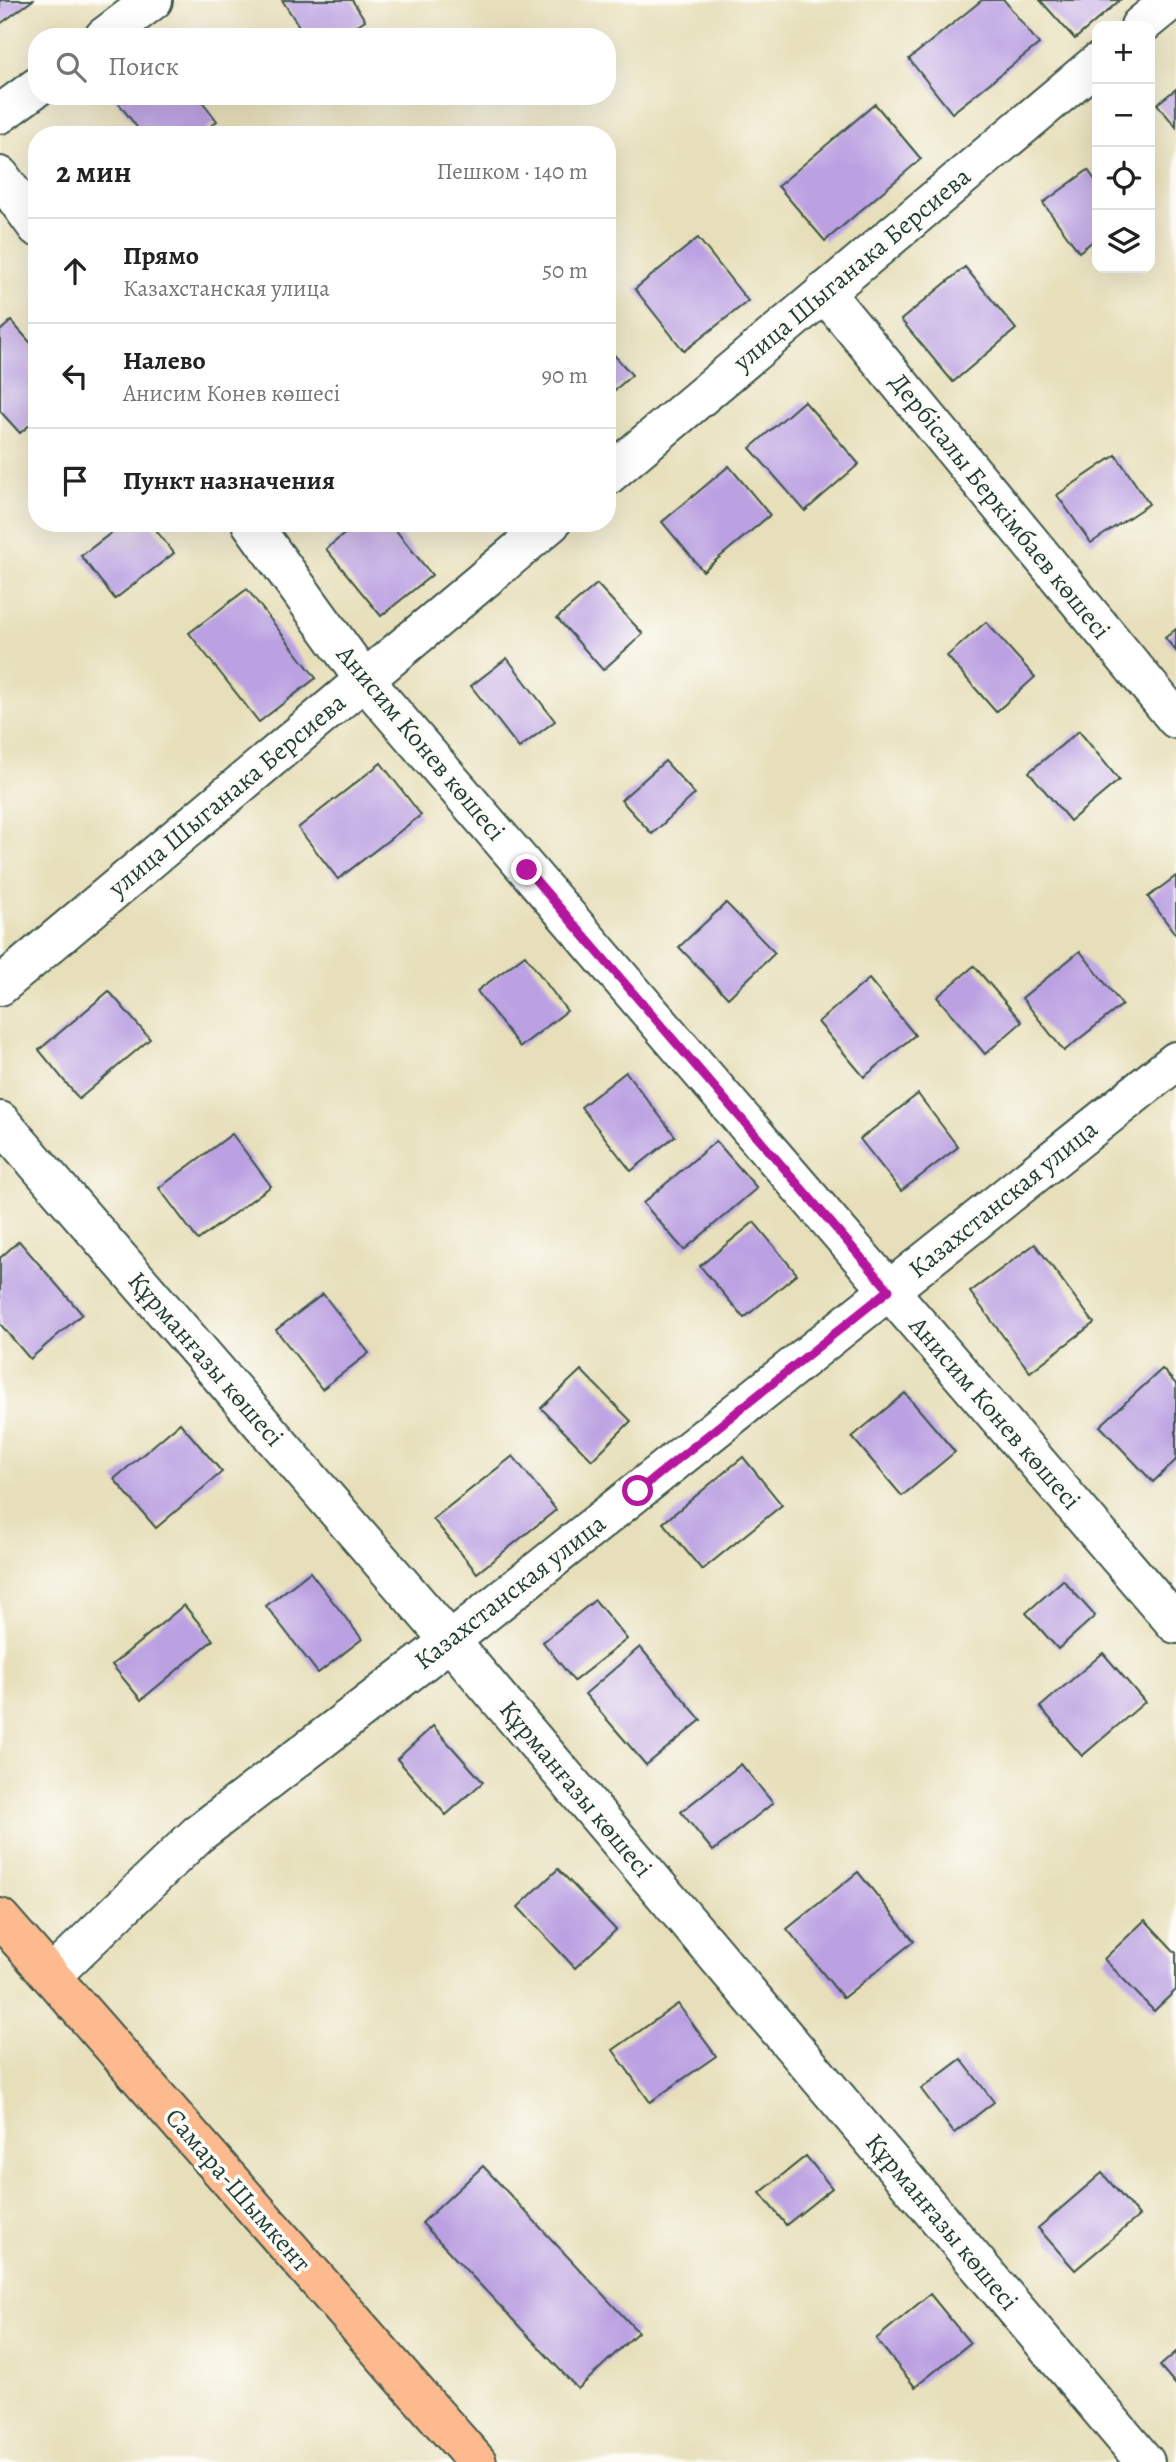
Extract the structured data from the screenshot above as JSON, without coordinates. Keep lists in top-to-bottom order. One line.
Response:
{"streets":{"highway":["Самара-Шымкент"],"street":["улица Шыганака Берсиева","Дербісалы Беркімбаев көшесі","Анисим Конев көшесі","Казахстанская улица","Құрманғазы көшесі"]},"crossings":[["улица Шыганака Берсиева","Дербісалы Беркімбаев көшесі"],["улица Шыганака Берсиева","Анисим Конев көшесі"],["Анисим Конев көшесі","Казахстанская улица"],["Казахстанская улица","Құрманғазы көшесі"],["Казахстанская улица","Самара-Шымкент"]],"page":{"map_buttons":["+","−"],"search":"Поиск","heading":["2 мин","Пешком · 140 m"],"list":[["Прямо","Казахстанская улица","50 m"],["Налево","Анисим Конев көшесі","90 m"],"Пункт назначения"]}}
